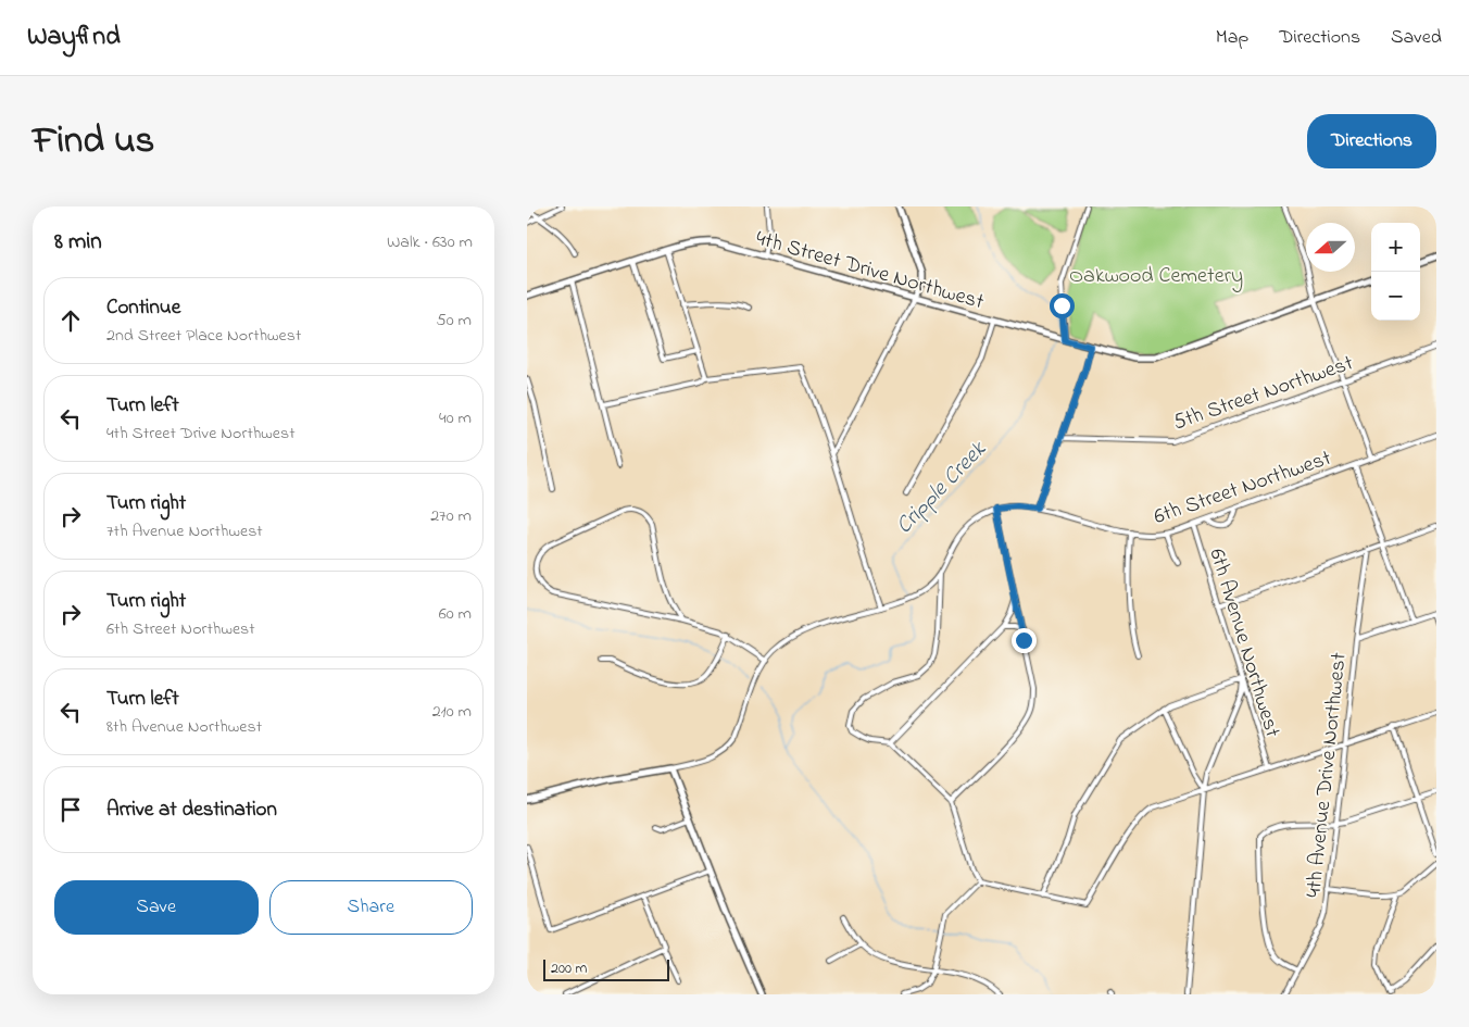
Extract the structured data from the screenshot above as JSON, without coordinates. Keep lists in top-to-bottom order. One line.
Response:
{"streets":{"main road":["4th Street Drive Northwest","6th Street Northwest"],"street":["5th Street Northwest","6th Avenue Northwest","4th Avenue Drive Northwest"]},"crossings":[["6th Street Northwest","6th Avenue Northwest"]],"water":["Cripple Creek"],"parks":["Oakwood Cemetery"],"scale_bar":"200 m","north":"left","page":{"header":"Wayfind","nav":["Map","Directions","Saved"],"title":"Find us","buttons":["Directions",["Save","Share"]],"heading":["8 min","Walk · 630 m"],"map_buttons":["+","−"],"list":[["Continue","2nd Street Place Northwest","50 m"],["Turn left","4th Street Drive Northwest","40 m"],["Turn right","7th Avenue Northwest","270 m"],["Turn right","6th Street Northwest","60 m"],["Turn left","8th Avenue Northwest","210 m"],"Arrive at destination"],"scale":"200 m"}}
